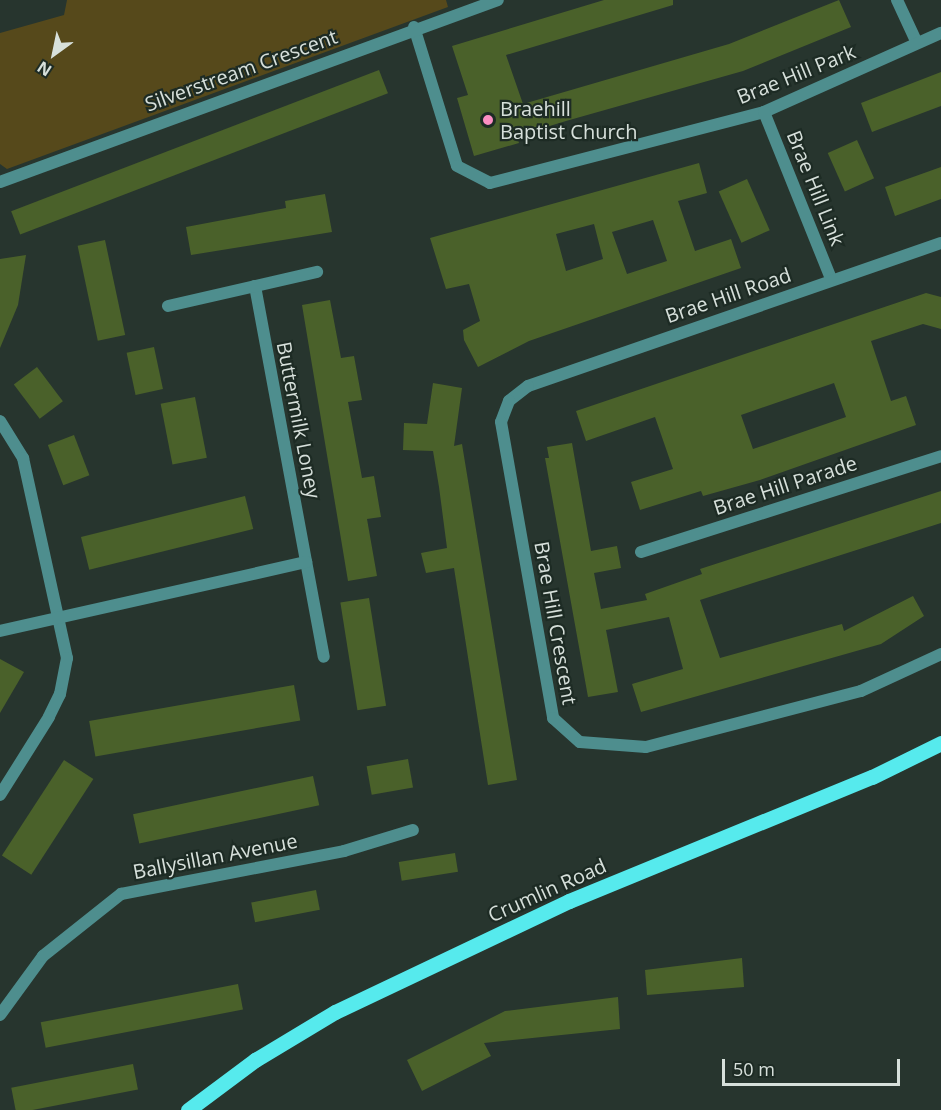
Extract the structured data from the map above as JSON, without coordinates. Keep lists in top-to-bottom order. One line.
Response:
{"streets":{"main road":["Crumlin Road"],"street":["Silverstream Crescent","Brae Hill Park","Brae Hill Link","Brae Hill Road","Buttermilk Loney","Brae Hill Parade","Brae Hill Crescent","Ballysillan Avenue"]},"crossings":[["Silverstream Crescent","Brae Hill Park"],["Brae Hill Park","Brae Hill Link"],["Brae Hill Link","Brae Hill Road"],["Brae Hill Road","Brae Hill Crescent"]],"places":["Braehill Baptist Church"],"scale_bar":"50 m","north":"bottom left"}
